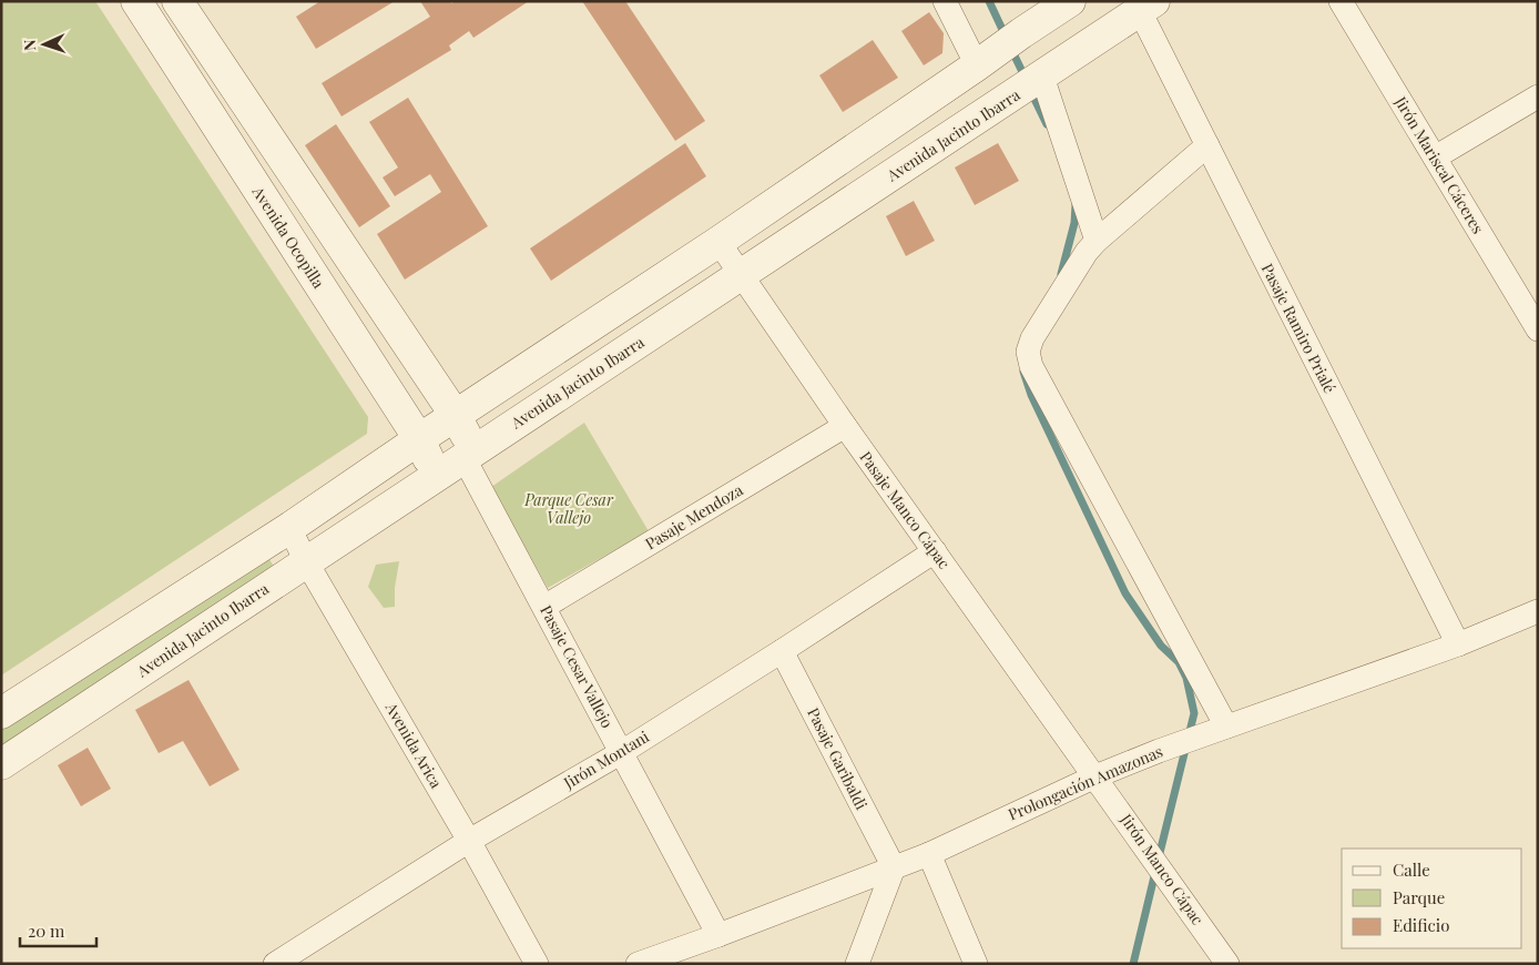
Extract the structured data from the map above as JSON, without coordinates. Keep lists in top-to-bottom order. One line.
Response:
{"streets":{"street":["Avenida Jacinto Ibarra","Jirón Mariscal Cáceres","Avenida Ocopilla","Pasaje Ramiro Prialé","Pasaje Manco Cápac","Pasaje Mendoza","Pasaje Cesar Vallejo","Avenida Arica","Pasaje Garibaldi","Jirón Montani","Prolongación Amazonas","Jirón Manco Cápac"]},"crossings":[["Avenida Jacinto Ibarra","Avenida Ocopilla"],["Avenida Jacinto Ibarra","Pasaje Ramiro Prialé"],["Avenida Jacinto Ibarra","Pasaje Manco Cápac"],["Avenida Jacinto Ibarra","Pasaje Cesar Vallejo"],["Avenida Jacinto Ibarra","Avenida Arica"],["Pasaje Ramiro Prialé","Prolongación Amazonas"],["Pasaje Manco Cápac","Pasaje Mendoza"],["Pasaje Manco Cápac","Jirón Montani"],["Pasaje Manco Cápac","Prolongación Amazonas"],["Pasaje Manco Cápac","Jirón Manco Cápac"],["Pasaje Mendoza","Pasaje Cesar Vallejo"],["Pasaje Cesar Vallejo","Jirón Montani"],["Pasaje Cesar Vallejo","Prolongación Amazonas"],["Avenida Arica","Jirón Montani"],["Pasaje Garibaldi","Jirón Montani"],["Pasaje Garibaldi","Prolongación Amazonas"],["Prolongación Amazonas","Jirón Manco Cápac"]],"parks":["Parque Cesar Vallejo"],"legend":["Calle","Parque","Edificio"],"scale_bar":"20 m","north":"left"}
